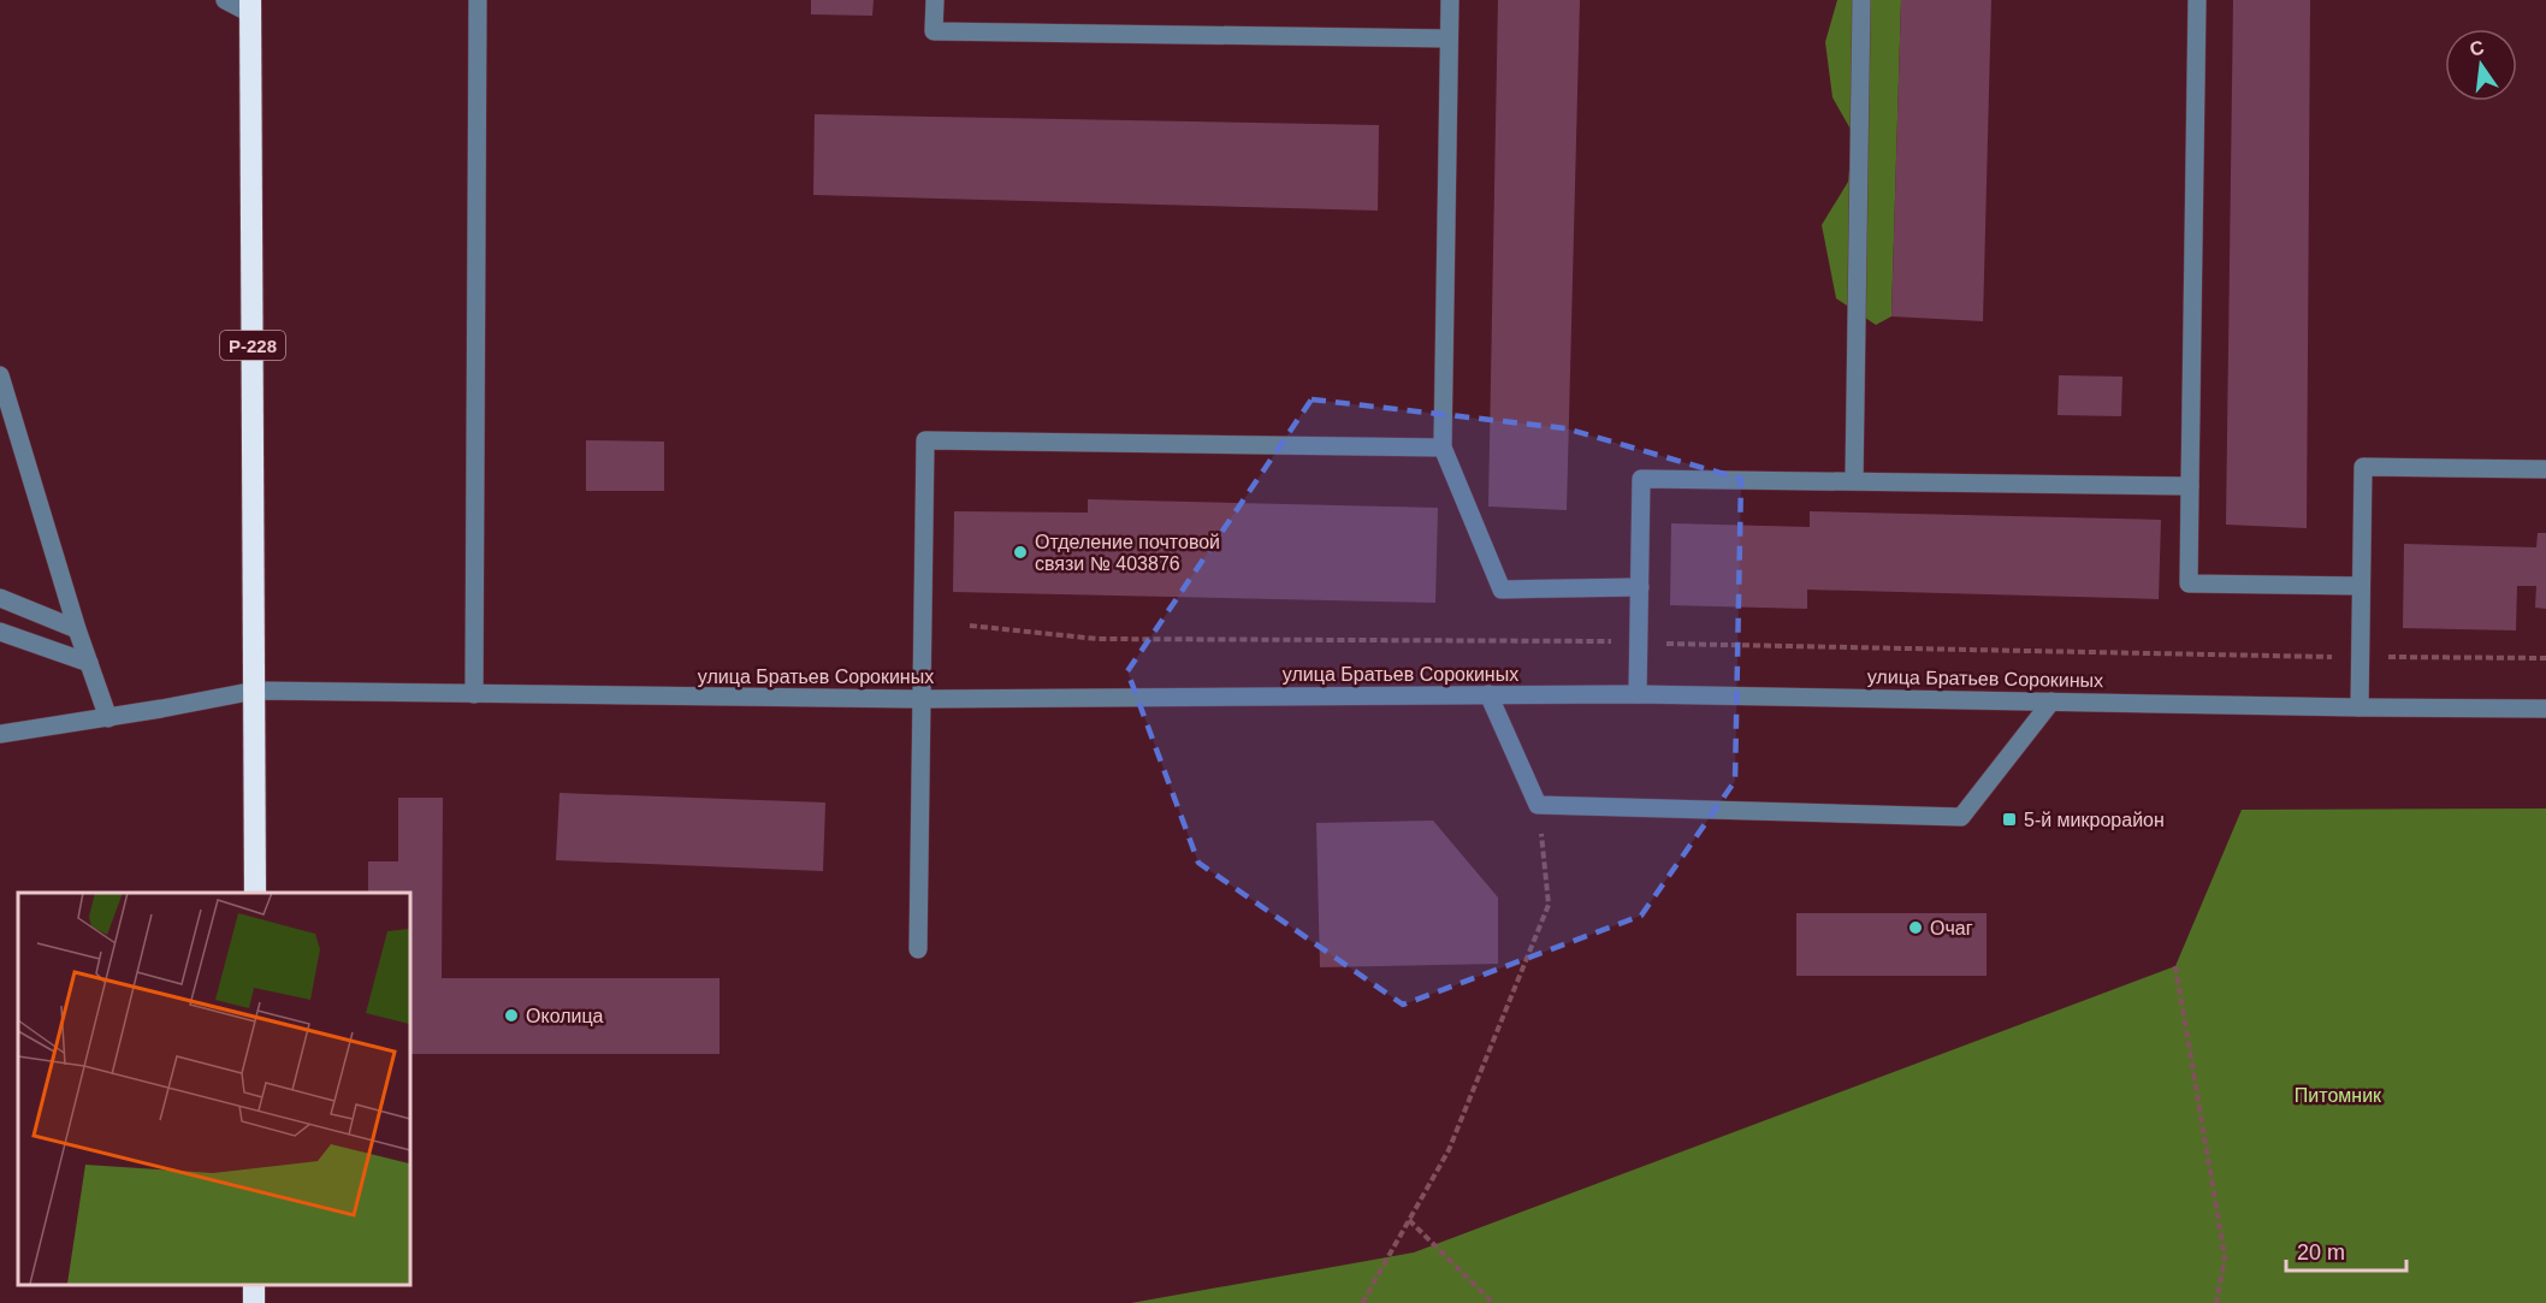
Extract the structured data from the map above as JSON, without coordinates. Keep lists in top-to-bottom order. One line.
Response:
{"streets":{"highway":["Р-228"],"street":["улица Братьев Сорокиных"]},"crossings":[["Р-228","улица Братьев Сорокиных"]],"parks":["Питомник"],"places":{"other":["Отделение почтовой связи № 403876","Очаг","Околица"],"transit":["5-й микрорайон"]},"scale_bar":"20 m","north":"top"}
